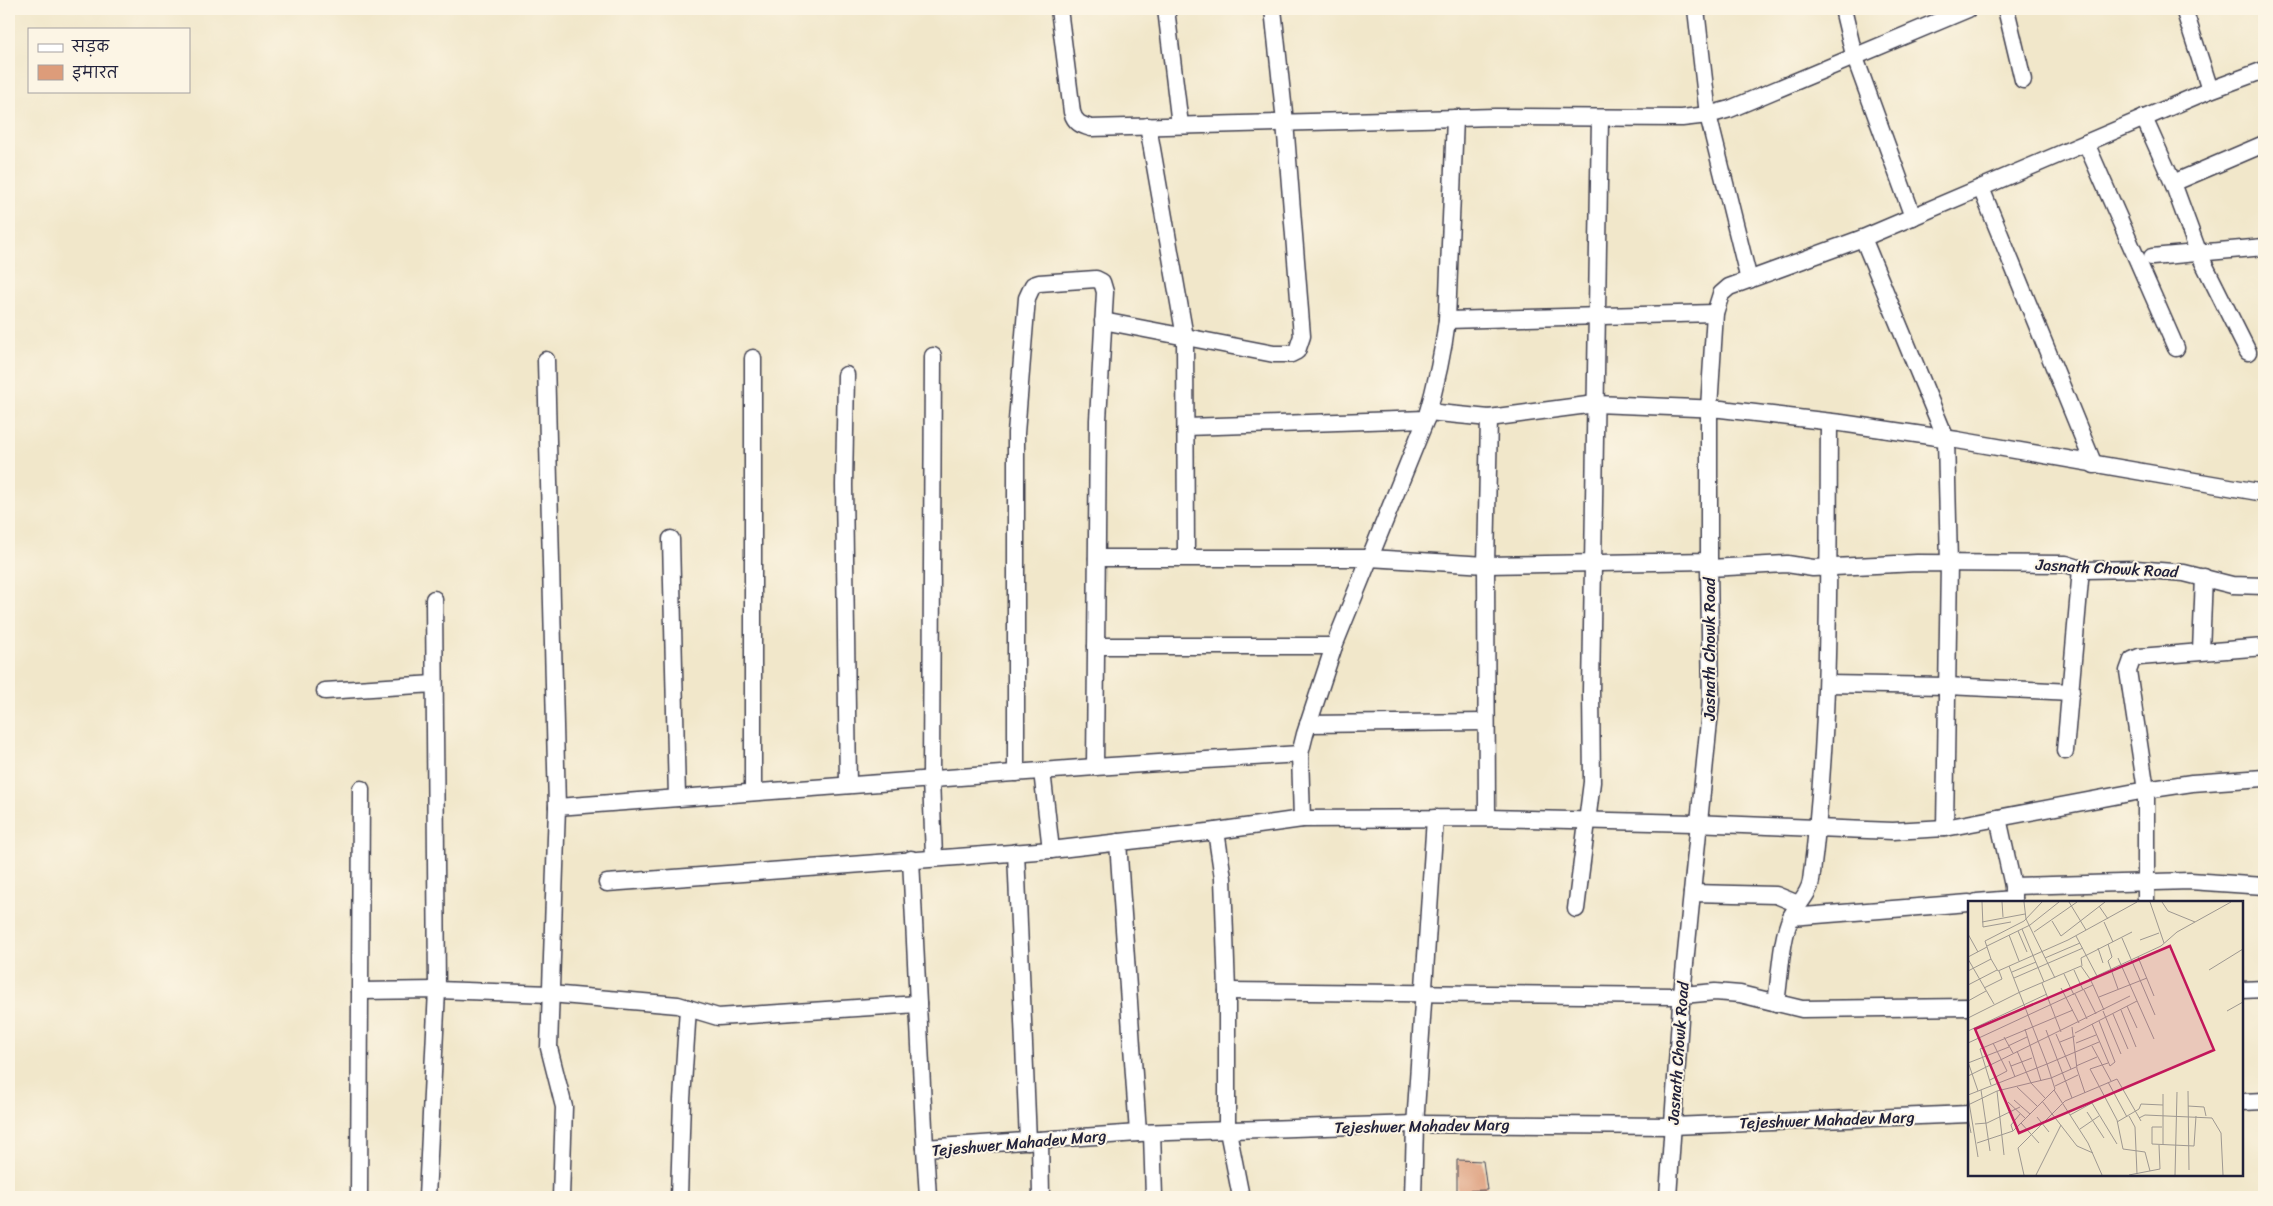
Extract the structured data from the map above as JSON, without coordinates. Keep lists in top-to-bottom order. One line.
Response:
{"streets":{"street":["Jasnath Chowk Road","Tejeshwer Mahadev Marg"]},"crossings":[["Jasnath Chowk Road","Tejeshwer Mahadev Marg"]],"legend":["सड़क","इमारत"]}
